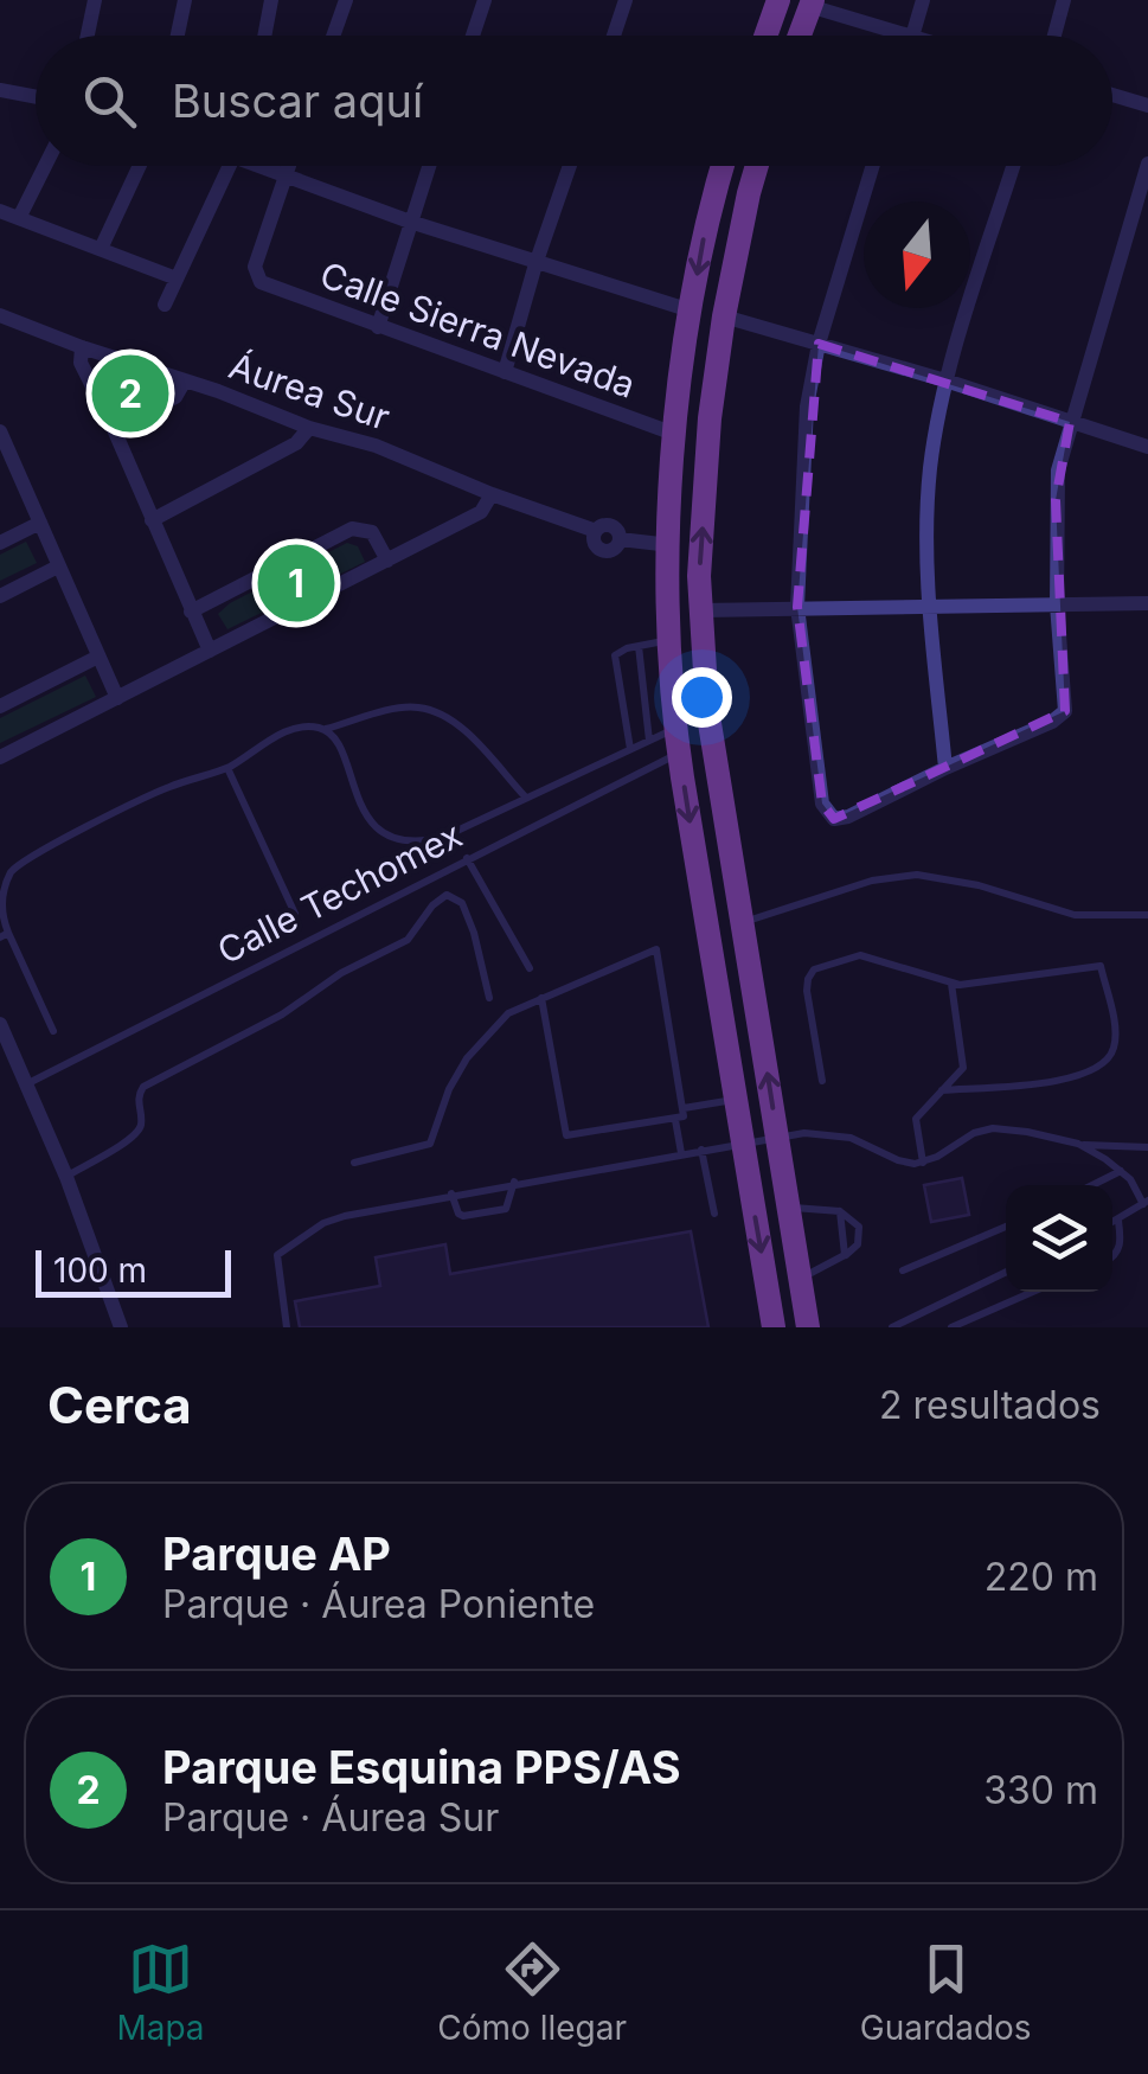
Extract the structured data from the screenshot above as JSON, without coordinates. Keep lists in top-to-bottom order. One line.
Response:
{"streets":{"street":["Calle Sierra Nevada","Áurea Sur"],"lane":["Calle Techomex"]},"scale_bar":"100 m","north":"bottom","page":{"search":"Buscar aquí","pins":["2","1"],"scale":"100 m","heading":["Cerca","2 resultados"],"list":[{"mark":"1","name":"Parque AP","note":"Parque · Áurea Poniente","value":"220 m"},{"mark":"2","name":"Parque Esquina PPS/AS","note":"Parque · Áurea Sur","value":"330 m"}],"nav":["Mapa","Cómo llegar","Guardados"]}}
